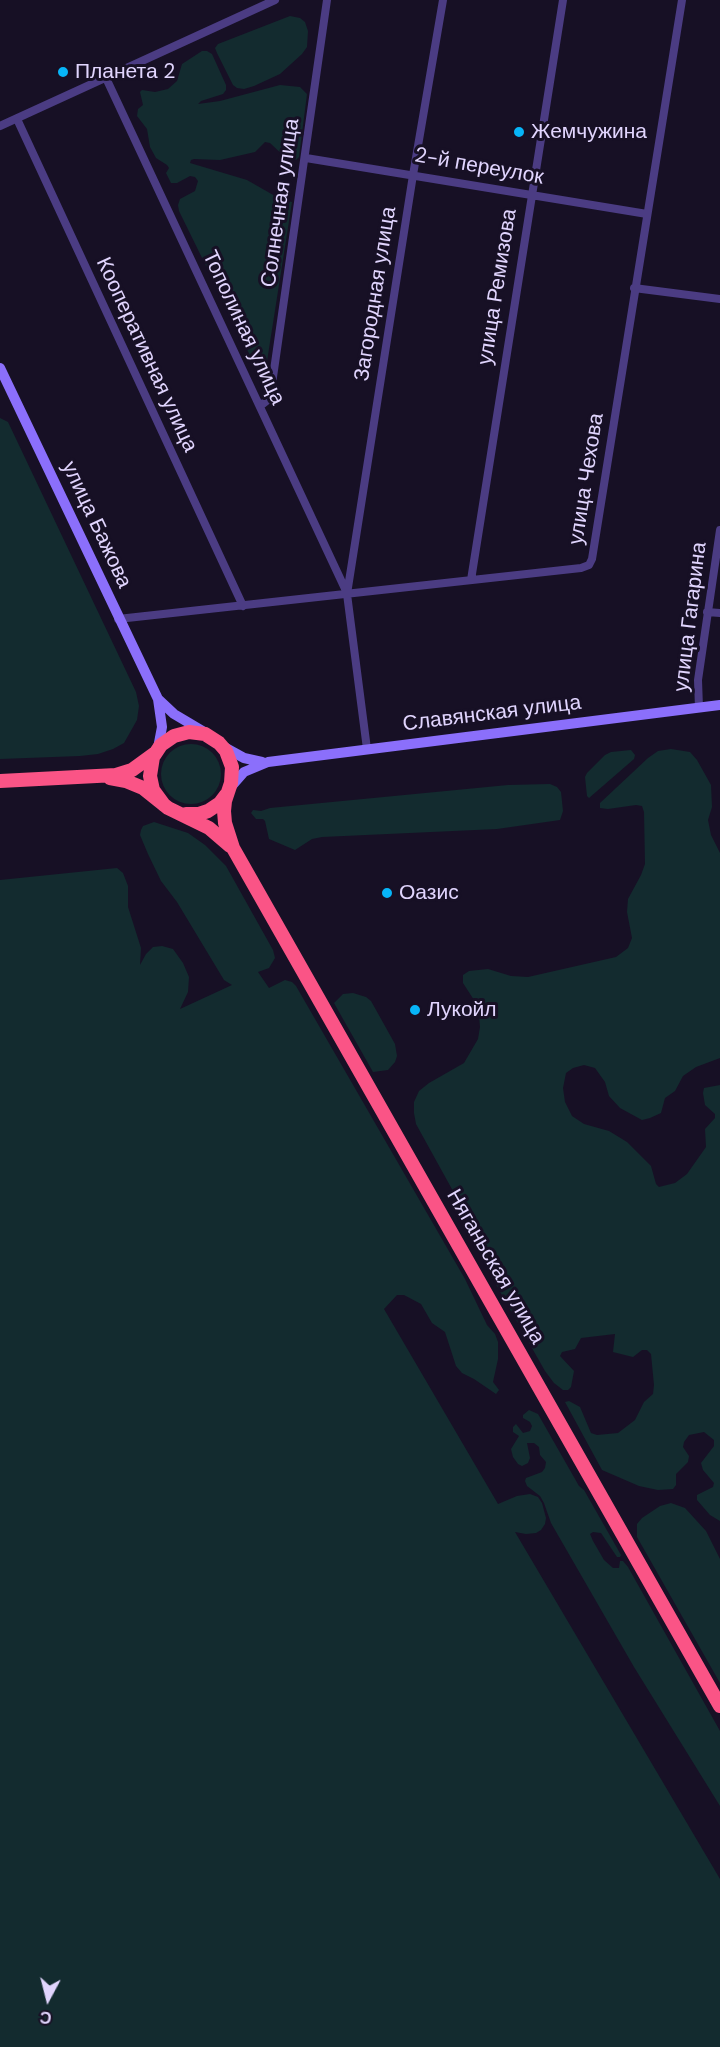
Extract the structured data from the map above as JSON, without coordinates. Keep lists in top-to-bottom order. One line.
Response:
{"streets":{"highway":["Няганьская улица"],"street":["2-й переулок","Солнечная улица","улица Ремизова","Загородная улица","Тополиная улица","Кооперативная улица","улица Чехова","улица Бажова","улица Гагарина","Славянская улица"]},"crossings":[["2-й переулок","Солнечная улица"],["2-й переулок","улица Ремизова"],["2-й переулок","Загородная улица"],["2-й переулок","улица Чехова"],["Солнечная улица","Тополиная улица"],["улица Ремизова","улица Чехова"],["Загородная улица","Тополиная улица"],["Загородная улица","улица Чехова"],["Тополиная улица","улица Чехова"],["Кооперативная улица","улица Чехова"],["улица Чехова","улица Бажова"],["улица Гагарина","Славянская улица"]],"places":["Планета 2","Жемчужина","Оазис","Лукойл"],"north":"bottom"}
